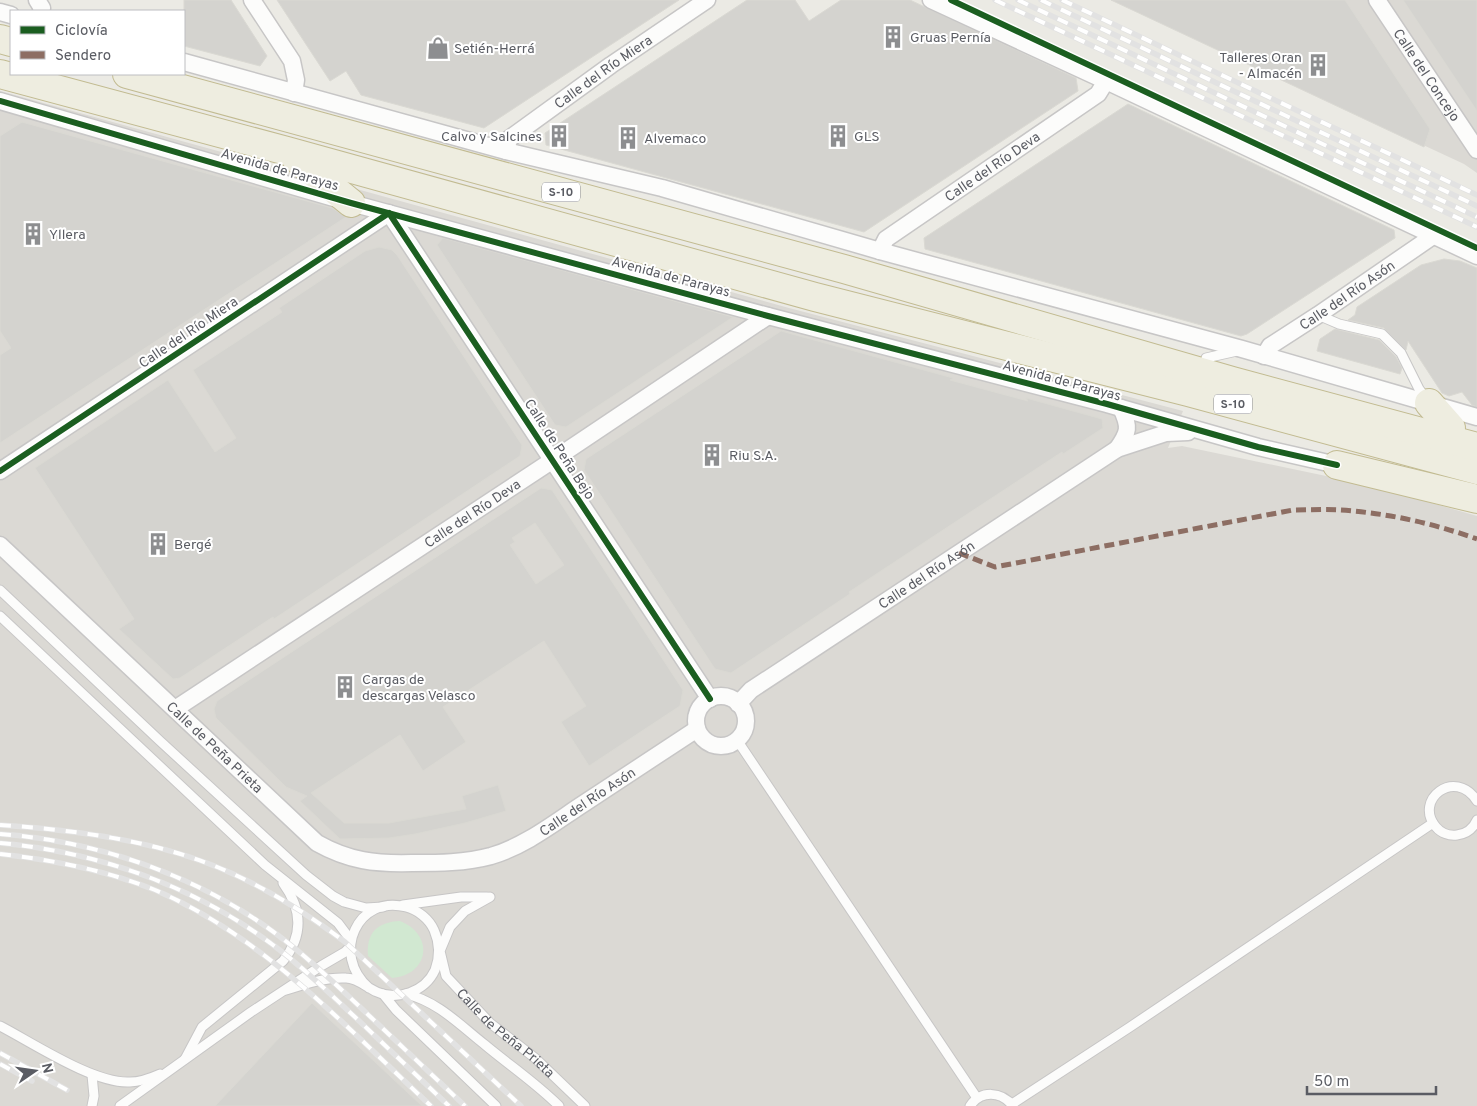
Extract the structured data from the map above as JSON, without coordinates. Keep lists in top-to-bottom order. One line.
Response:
{"streets":{"highway":["S-10"],"street":["Calle del Río Miera","Calle del Concejo","Calle del Río Deva","Avenida de Parayas","Calle del Río Asón","Calle de Peña Bejo","Calle de Peña Prieta"]},"crossings":[["Calle del Río Miera","Avenida de Parayas"],["Calle del Río Miera","Calle de Peña Bejo"],["Calle del Río Deva","Avenida de Parayas"],["Calle del Río Deva","Calle de Peña Bejo"],["Calle del Río Deva","Calle de Peña Prieta"],["Avenida de Parayas","Calle del Río Asón"],["Avenida de Parayas","Calle de Peña Bejo"],["Calle del Río Asón","Calle de Peña Bejo"],["Calle del Río Asón","Calle de Peña Prieta"]],"places":{"building":["Gruas Pernía","Talleres Oran - Almacén","Calvo y Salcines","GLS","Alvemaco","Yllera","Riu S.A.","Bergé","Cargas de descargas Velasco"],"shop":["Setién-Herrá"]},"legend":["Ciclovía","Sendero"],"scale_bar":"50 m","north":"right"}
